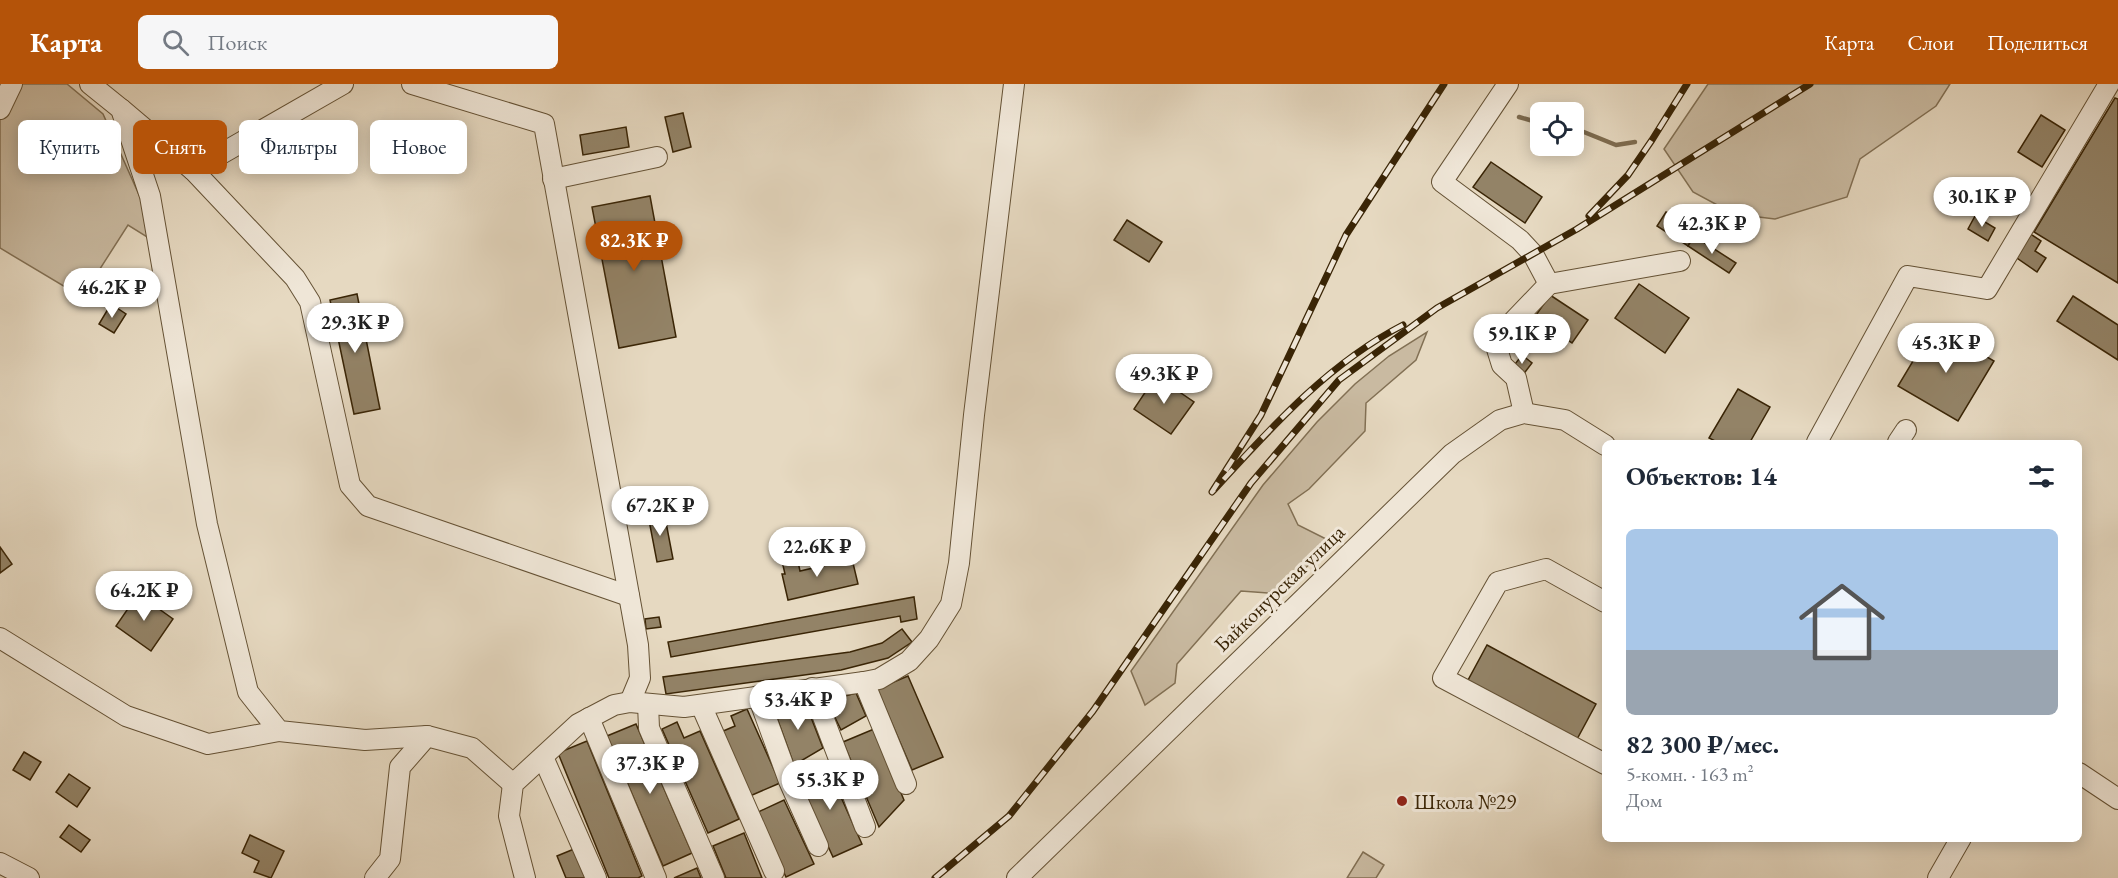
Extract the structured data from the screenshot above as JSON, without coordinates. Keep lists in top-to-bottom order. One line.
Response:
{"streets":{"street":["Байконурская улица"]},"places":["Школа №29"],"page":{"header":"Карта","search":"Поиск","nav":["Карта","Слои","Поделиться"],"chip":["Купить","Снять","Фильтры","Новое"],"price":["30.1K ₽","42.3K ₽","82.3K ₽","46.2K ₽","29.3K ₽","59.1K ₽","45.3K ₽","49.3K ₽","67.2K ₽","22.6K ₽","64.2K ₽","53.4K ₽","37.3K ₽","55.3K ₽"],"heading":"Объектов: 14","list":[{"name":"82 300 ₽/мес.","note":"5-комн. · 163 m² · Дом"}]}}
